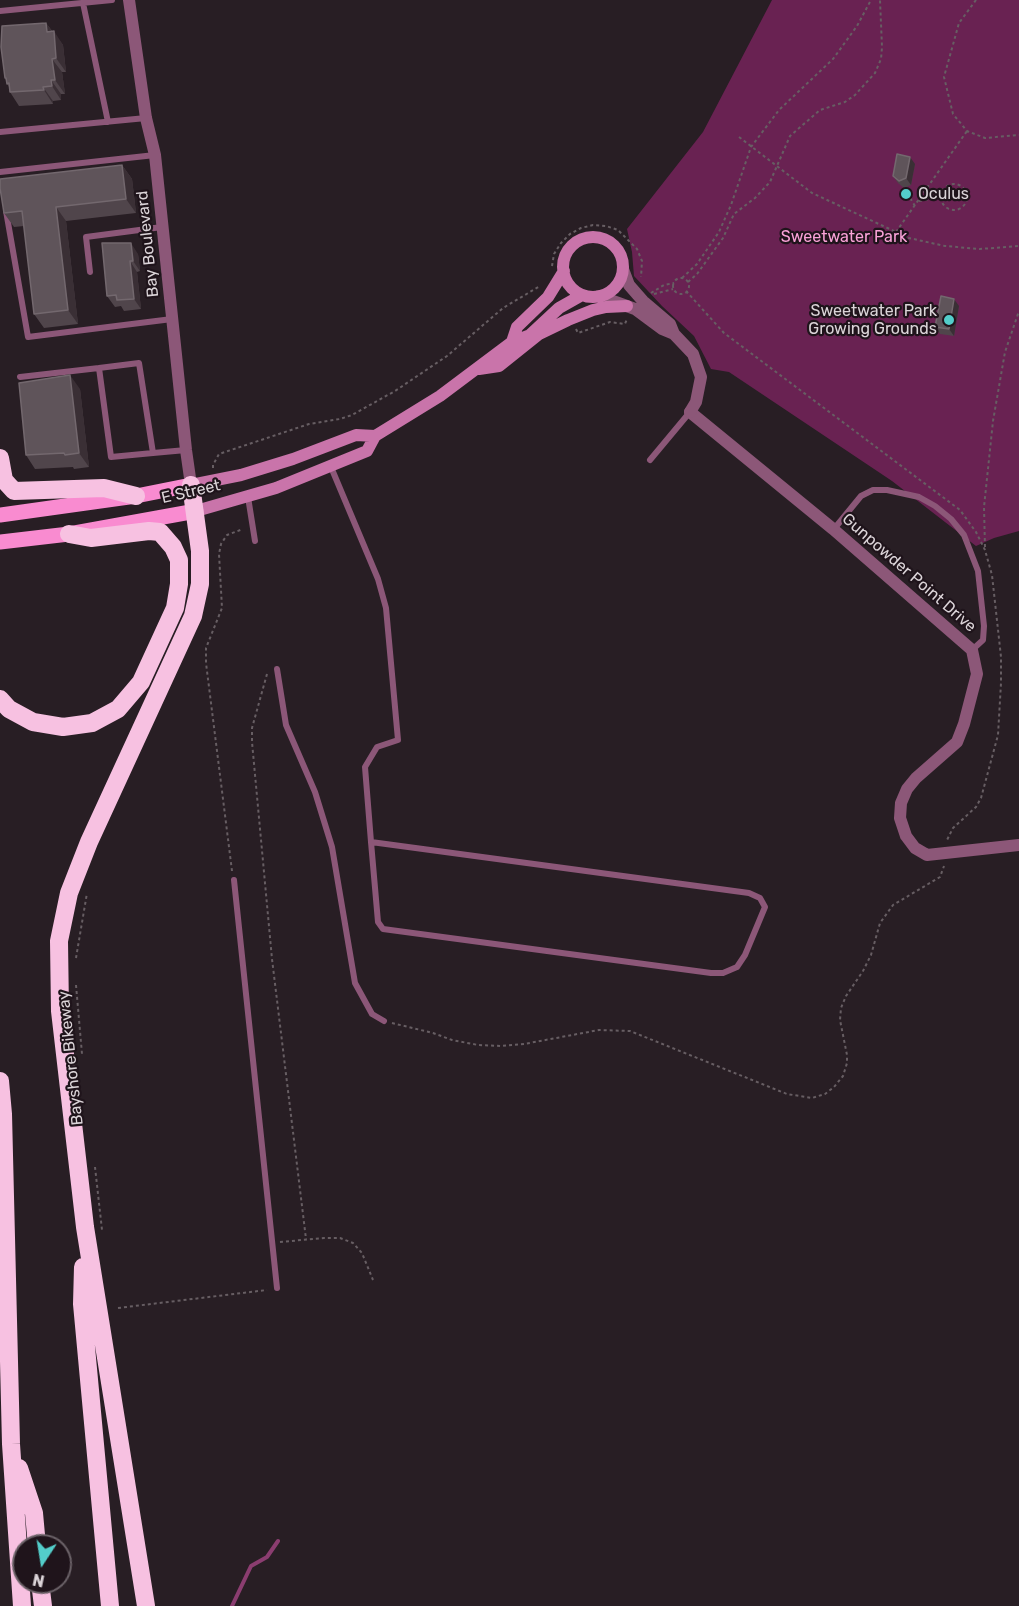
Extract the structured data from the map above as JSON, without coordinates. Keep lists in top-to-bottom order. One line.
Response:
{"streets":{"main road":["E Street"],"street":["Bay Boulevard","Gunpowder Point Drive"],"path":["Bayshore Bikeway"]},"crossings":[["Bay Boulevard","E Street"]],"parks":["Sweetwater Park"],"places":["Oculus","Sweetwater Park Growing Grounds"],"north":"bottom"}
